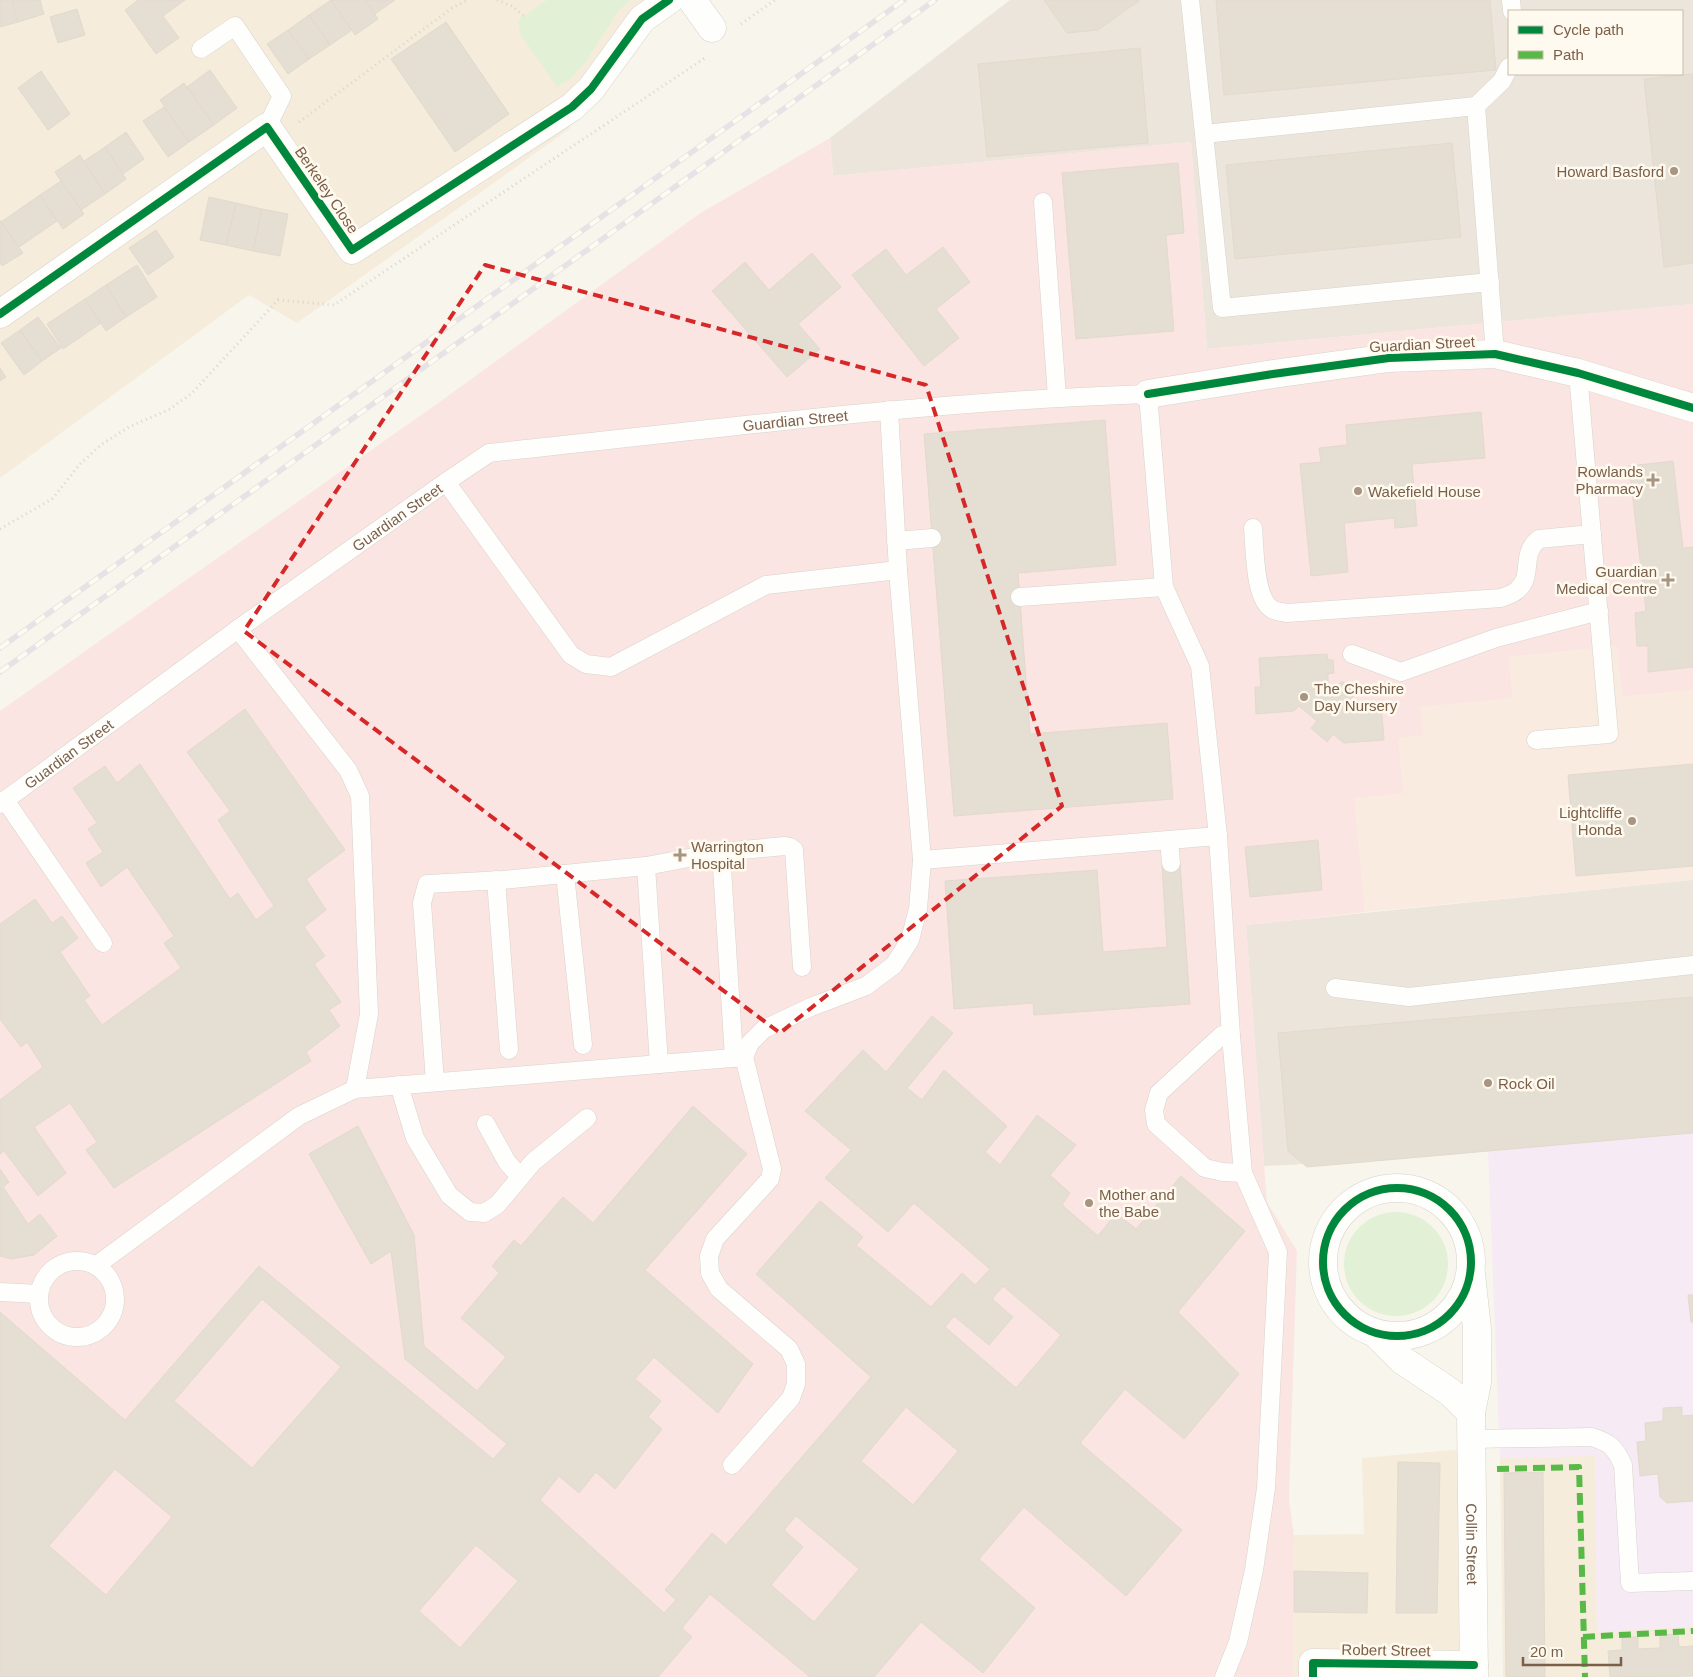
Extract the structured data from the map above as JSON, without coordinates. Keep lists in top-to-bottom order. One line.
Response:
{"streets":{"street":["Berkeley Close","Guardian Street","Collin Street","Robert Street"]},"crossings":[["Collin Street","Robert Street"]],"places":{"other":["Howard Basford","Wakefield House","The Cheshire Day Nursery","Lightcliffe Honda","Rock Oil","Mother and the Babe"],"health":["Rowlands Pharmacy","Guardian Medical Centre","Warrington Hospital"]},"legend":["Cycle path","Path"],"scale_bar":"20 m"}
